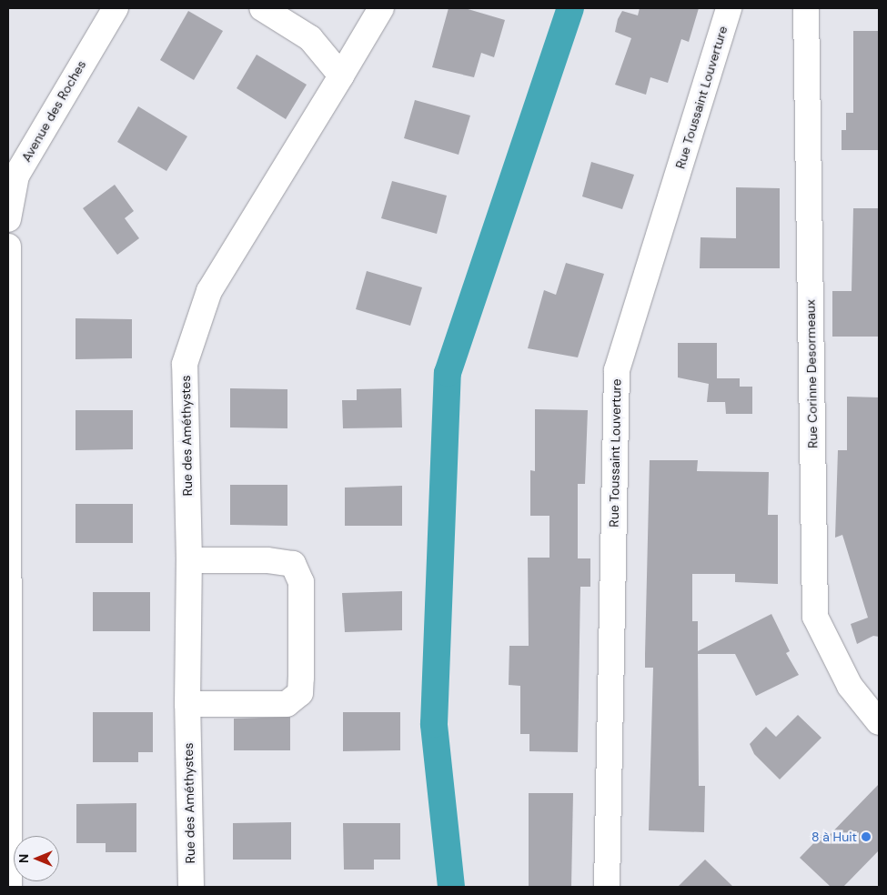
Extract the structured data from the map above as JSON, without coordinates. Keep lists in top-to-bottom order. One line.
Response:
{"streets":{"street":["Rue Toussaint Louverture","Avenue des Roches","Rue Corinne Desormeaux","Rue des Améthystes"]},"places":["8 à Huit"],"north":"left"}
